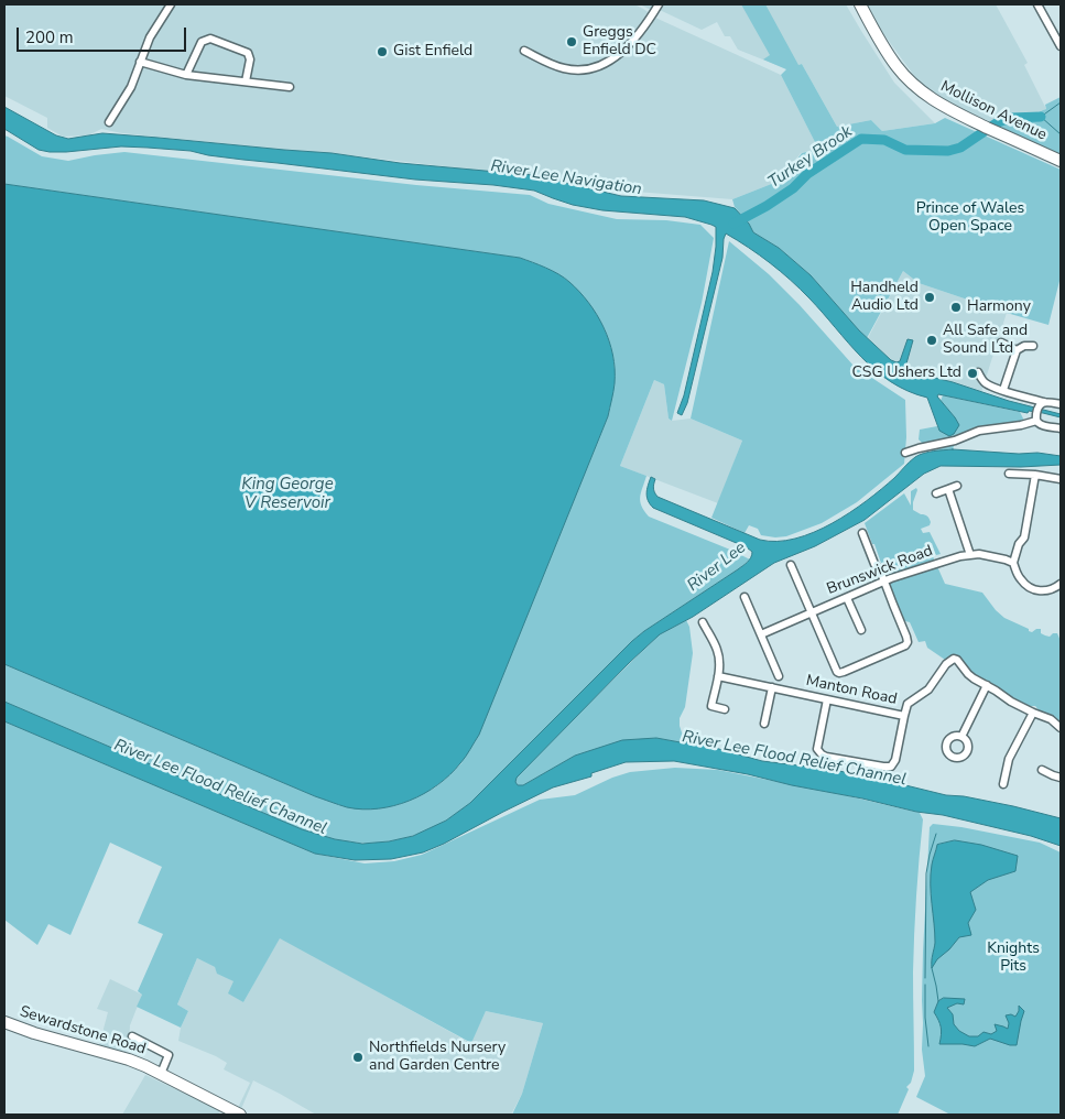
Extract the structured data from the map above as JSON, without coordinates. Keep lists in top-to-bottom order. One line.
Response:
{"streets":{"main road":["Mollison Avenue","Sewardstone Road"],"street":["Brunswick Road","Manton Road"]},"water":["Turkey Brook","River Lee Navigation","King George V Reservoir","River Lee","River Lee Flood Relief Channel"],"parks":["Prince of Wales Open Space","Knights Pits"],"places":["Greggs Enfield DC","Gist Enfield","Handheld Audio Ltd","Harmony","All Safe and Sound Ltd","CSG Ushers Ltd","Northfields Nursery and Garden Centre"],"scale_bar":"200 m"}
